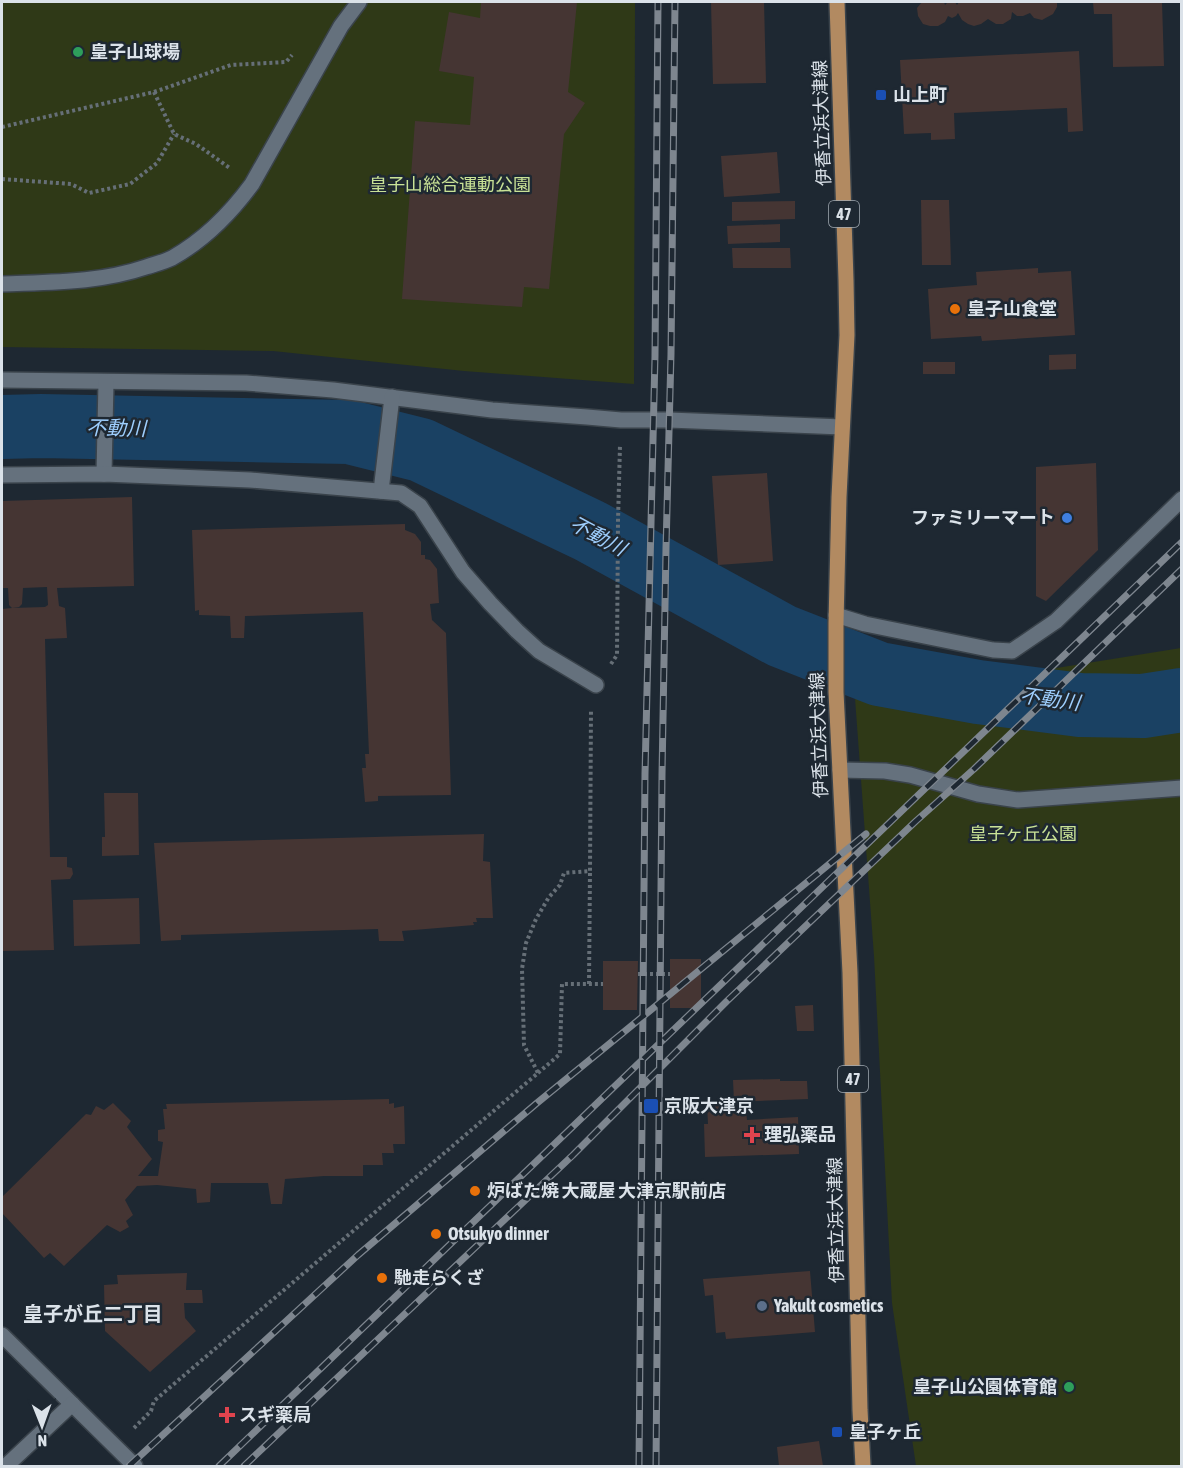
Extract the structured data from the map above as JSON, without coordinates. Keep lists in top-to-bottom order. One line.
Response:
{"streets":{"main road":["伊香立浜大津線","47"]},"districts":["皇子が丘二丁目"],"water":["不動川"],"parks":["皇子山総合運動公園","皇子ヶ丘公園"],"places":{"other":["皇子山球場","皇子山食堂","ファミリーマート","炉ばた焼 大蔵屋 大津京駅前店","Otsukyo dinner","馳走らくざ","Yakult cosmetics","皇子山公園体育館"],"transit":["山上町","京阪大津京","皇子ヶ丘"],"health":["理弘薬品","スギ薬局"]},"north":"bottom"}
